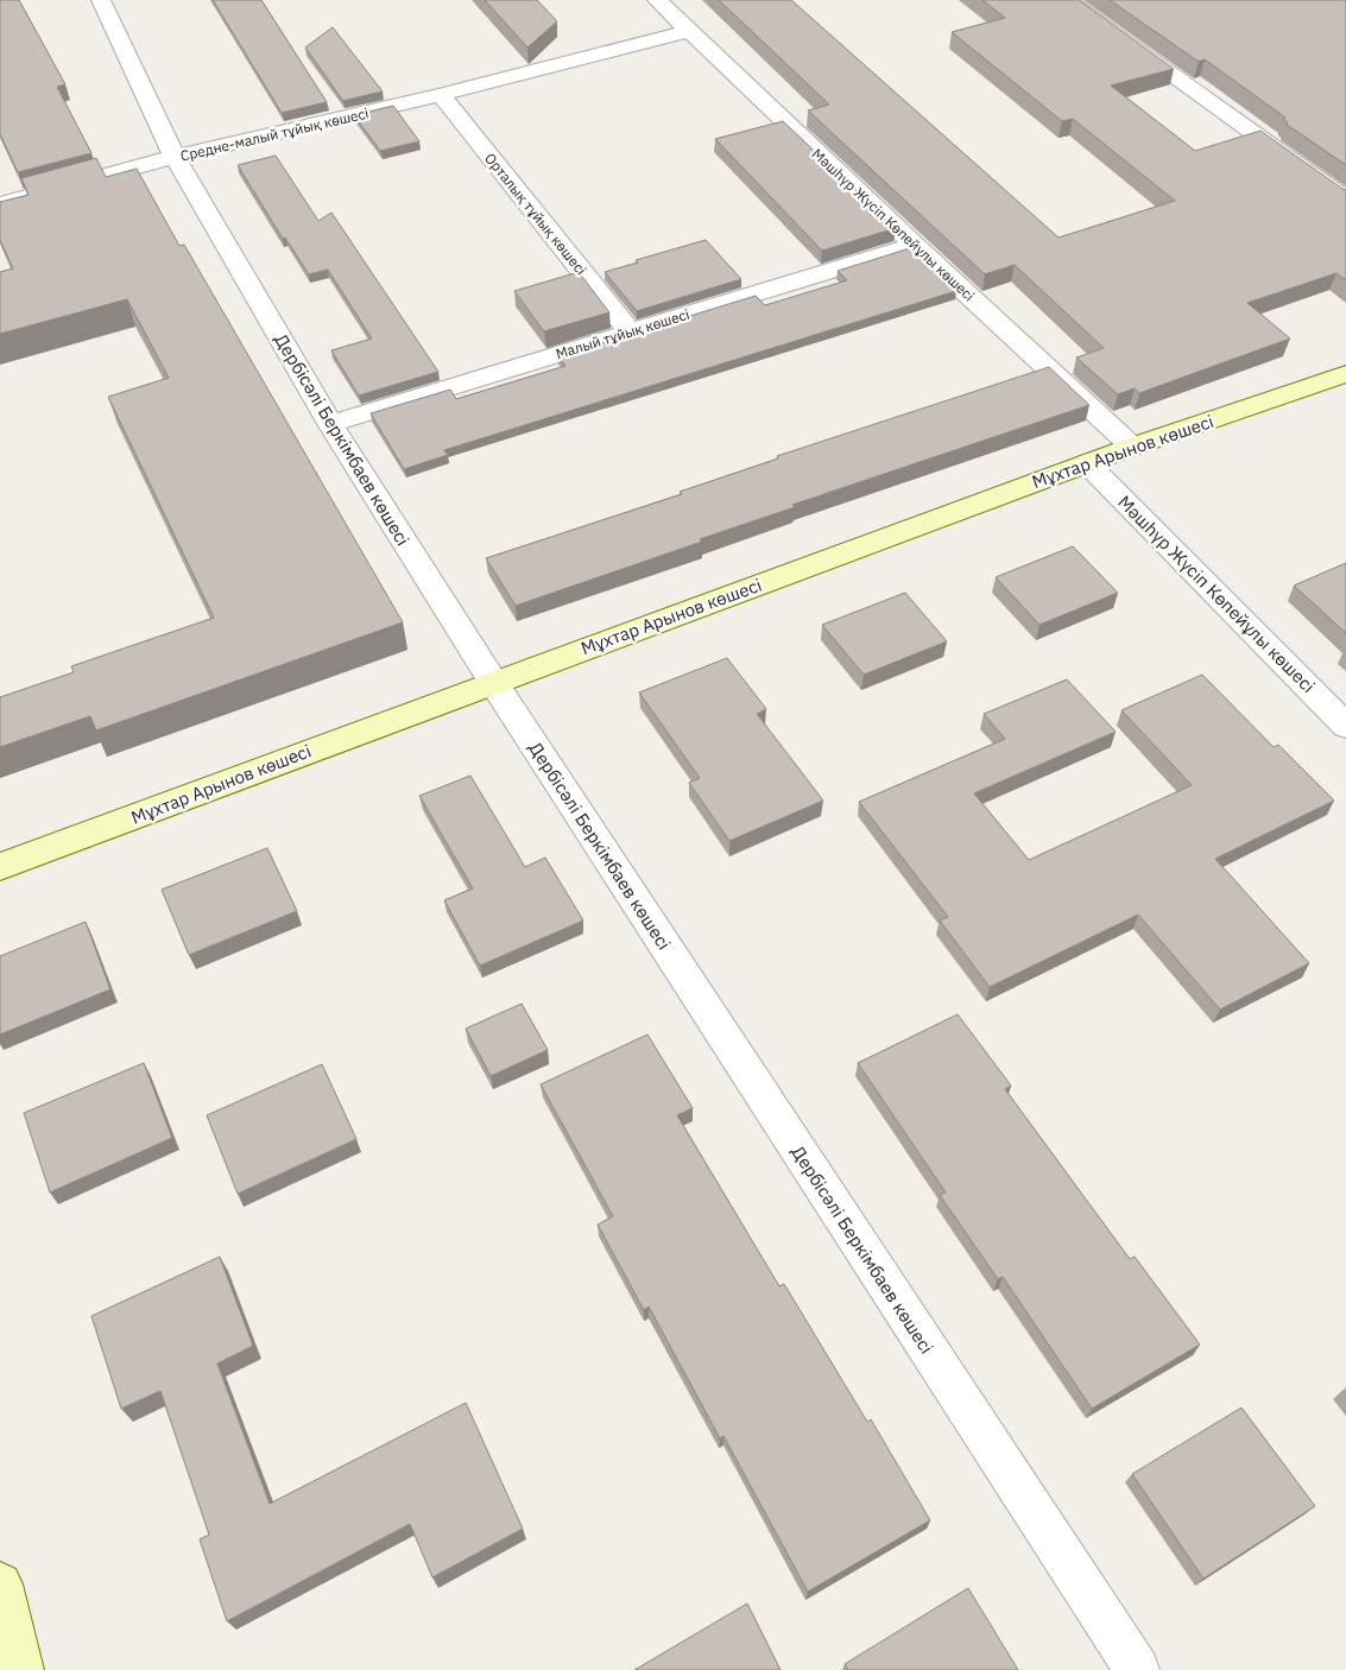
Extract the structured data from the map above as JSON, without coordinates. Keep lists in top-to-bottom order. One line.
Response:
{"streets":{"main road":["Мұхтар Арынов көшесі"],"street":["Средне-малый тұйық көшесі","Орталық тұйық көшесі","Мәшһүр Жүсіп Көпейұлы көшесі","Малый тұйық көшесі","Дербісәлі Беркімбаев көшесі"]},"crossings":[["Средне-малый тұйық көшесі","Орталық тұйық көшесі"],["Средне-малый тұйық көшесі","Мәшһүр Жүсіп Көпейұлы көшесі"],["Средне-малый тұйық көшесі","Дербісәлі Беркімбаев көшесі"],["Орталық тұйық көшесі","Малый тұйық көшесі"],["Мәшһүр Жүсіп Көпейұлы көшесі","Малый тұйық көшесі"],["Мәшһүр Жүсіп Көпейұлы көшесі","Мұхтар Арынов көшесі"],["Малый тұйық көшесі","Дербісәлі Беркімбаев көшесі"],["Дербісәлі Беркімбаев көшесі","Мұхтар Арынов көшесі"]]}
